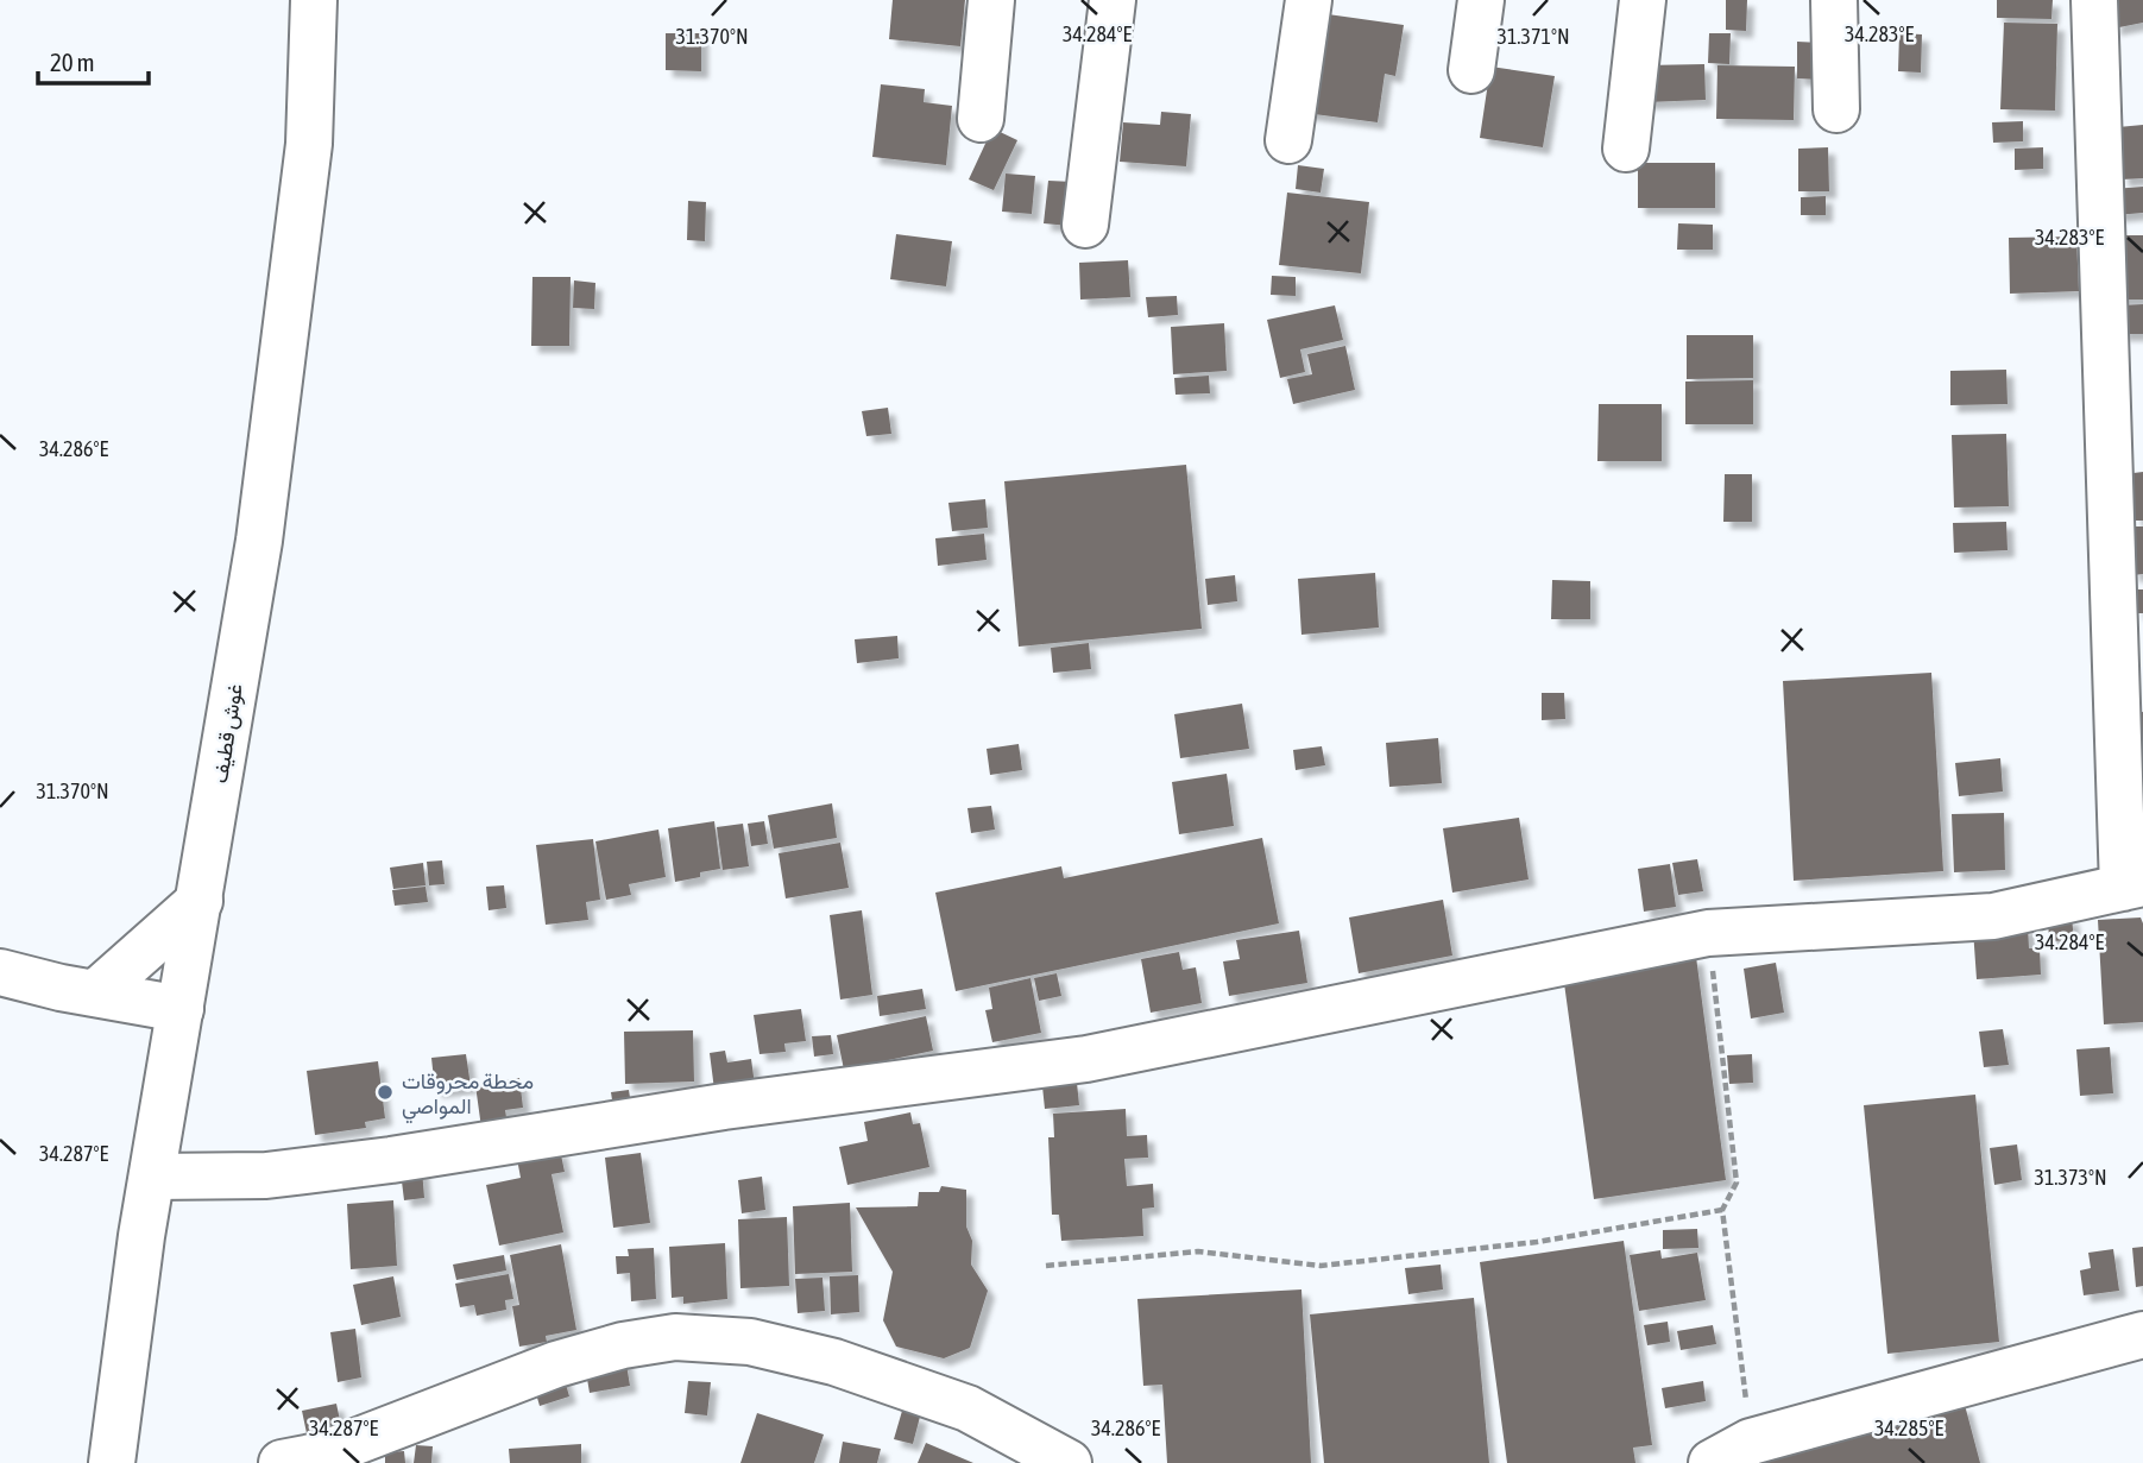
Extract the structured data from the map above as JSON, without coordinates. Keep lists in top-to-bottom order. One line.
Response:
{"streets":{"street":["غوش قطيف"]},"places":["محطة محروقات المواصي"],"scale_bar":"20 m","coordinates":["34.284°E","34.283°E","31.370°N","31.371°N","34.286°E","34.287°E","31.373°N","34.285°E"]}
